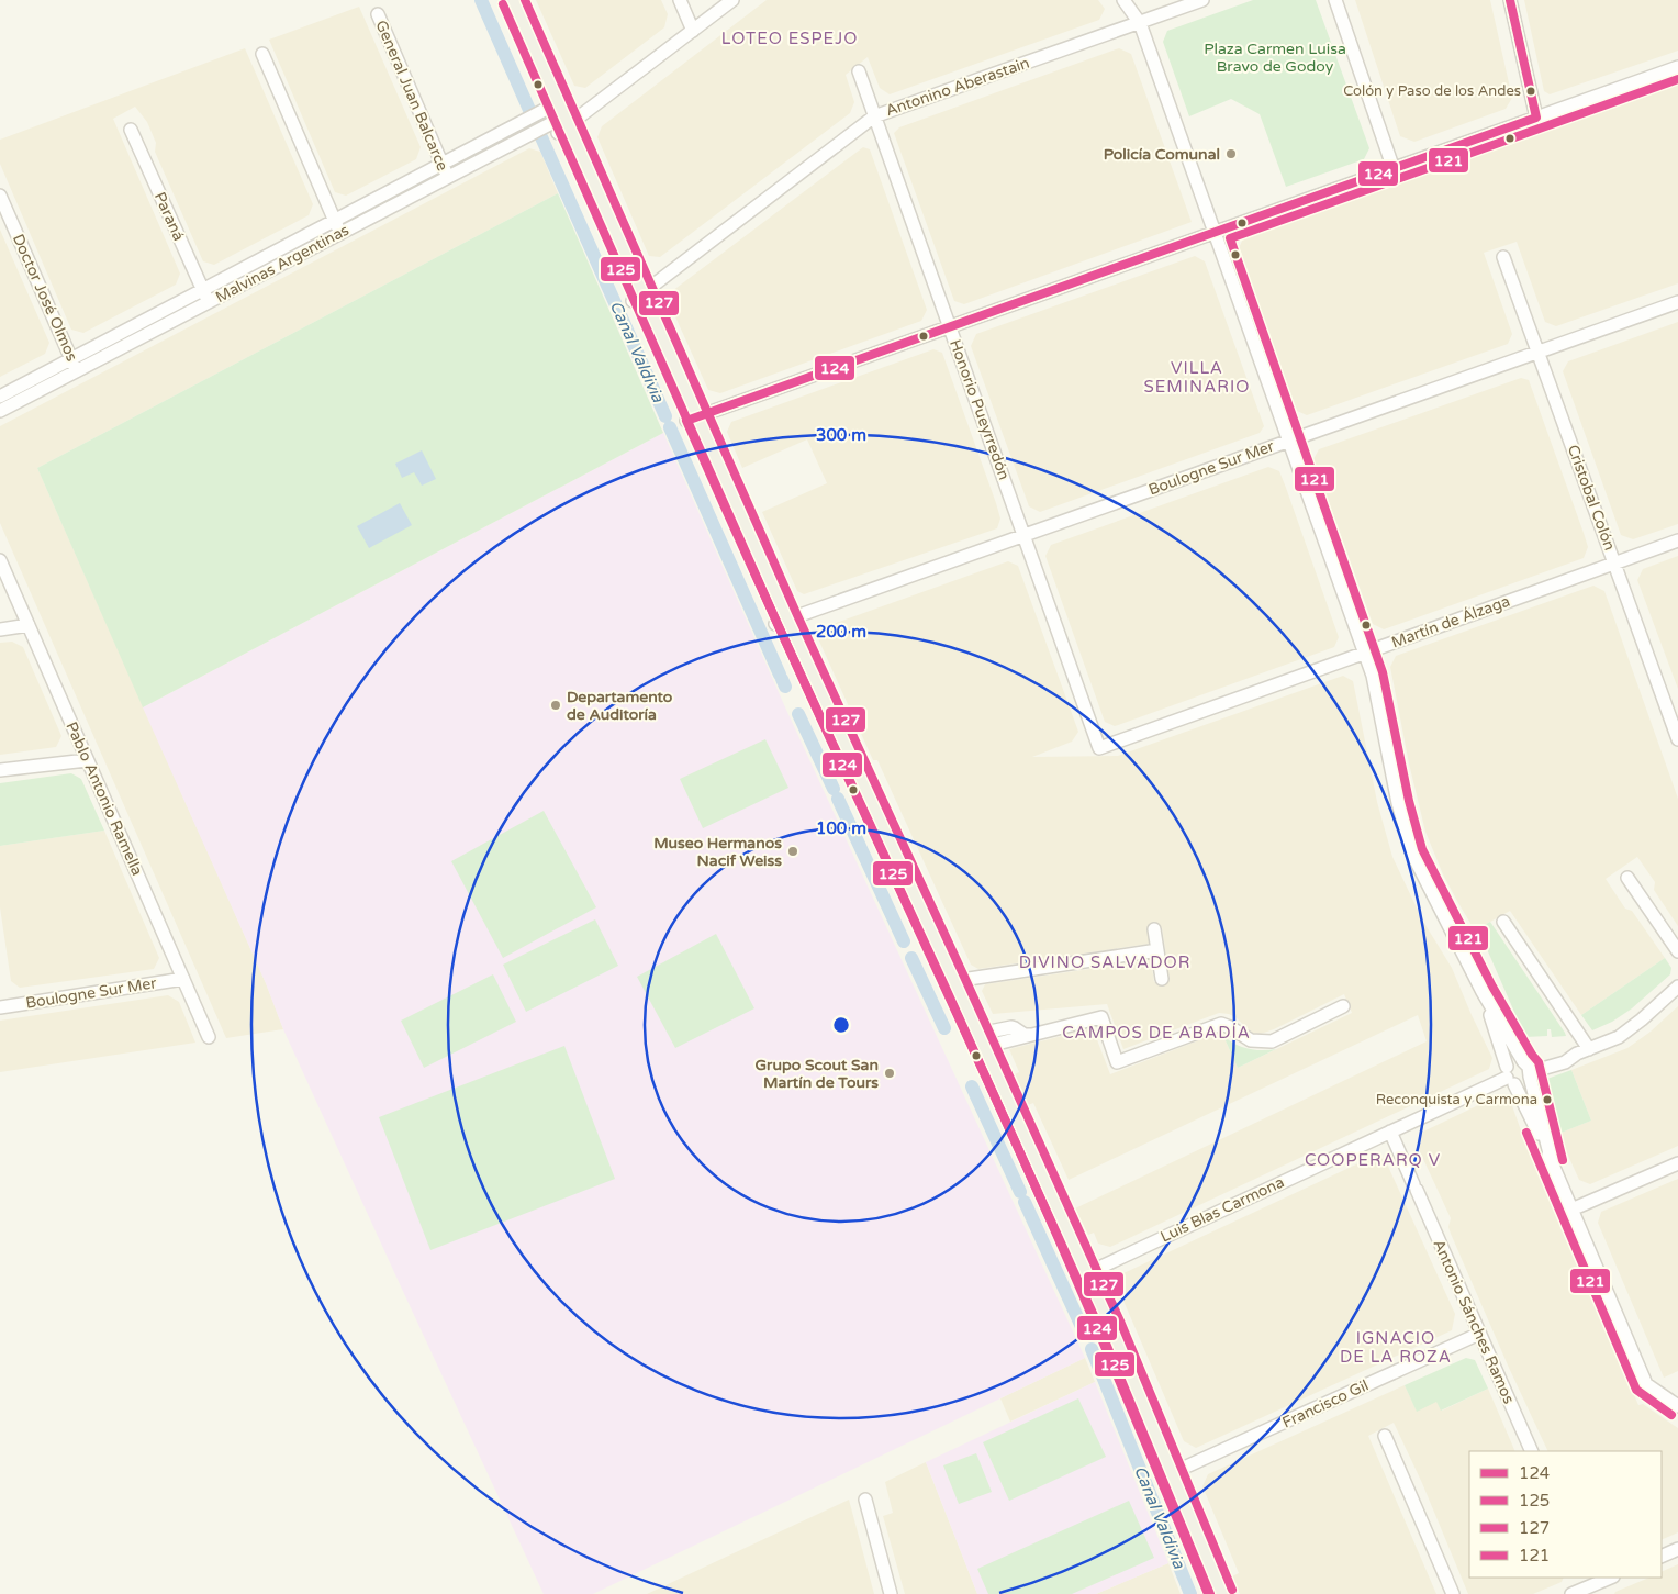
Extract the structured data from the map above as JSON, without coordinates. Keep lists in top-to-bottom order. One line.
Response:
{"streets":{"street":["Antonino Aberastain","General Juan Balcarce","Paraná","Malvinas Argentinas","Doctor José Olmos","Honorio Pueyrredón","Boulogne Sur Mer","Cristobal Colón","Martín de Álzaga","Pablo Antonio Ramella","Luis Blas Carmona","Antonio Sánches Ramos","Francisco Gil"]},"crossings":[["Antonino Aberastain","Honorio Pueyrredón"],["General Juan Balcarce","Malvinas Argentinas"],["Paraná","Malvinas Argentinas"],["Malvinas Argentinas","Doctor José Olmos"],["Honorio Pueyrredón","Boulogne Sur Mer"],["Honorio Pueyrredón","Martín de Álzaga"],["Boulogne Sur Mer","Cristobal Colón"],["Boulogne Sur Mer","Pablo Antonio Ramella"],["Cristobal Colón","Martín de Álzaga"],["Luis Blas Carmona","Antonio Sánches Ramos"],["Antonio Sánches Ramos","Francisco Gil"]],"districts":["LOTEO ESPEJO","VILLA SEMINARIO","DIVINO SALVADOR","CAMPOS DE ABADÍA","COOPERARQ V","IGNACIO DE LA ROZA"],"water":["Canal Valdivia"],"parks":["Plaza Carmen Luisa Bravo de Godoy"],"places":["Colón y Paso de los Andes","Policía Comunal","Departamento de Auditoría","Museo Hermanos Nacif Weiss","Grupo Scout San Martín de Tours","Reconquista y Carmona"],"lines":["transit line 124","transit line 127","transit line 125","transit line 121"],"legend":["124","125","127","121"],"rings":["300 m","200 m","100 m"]}
